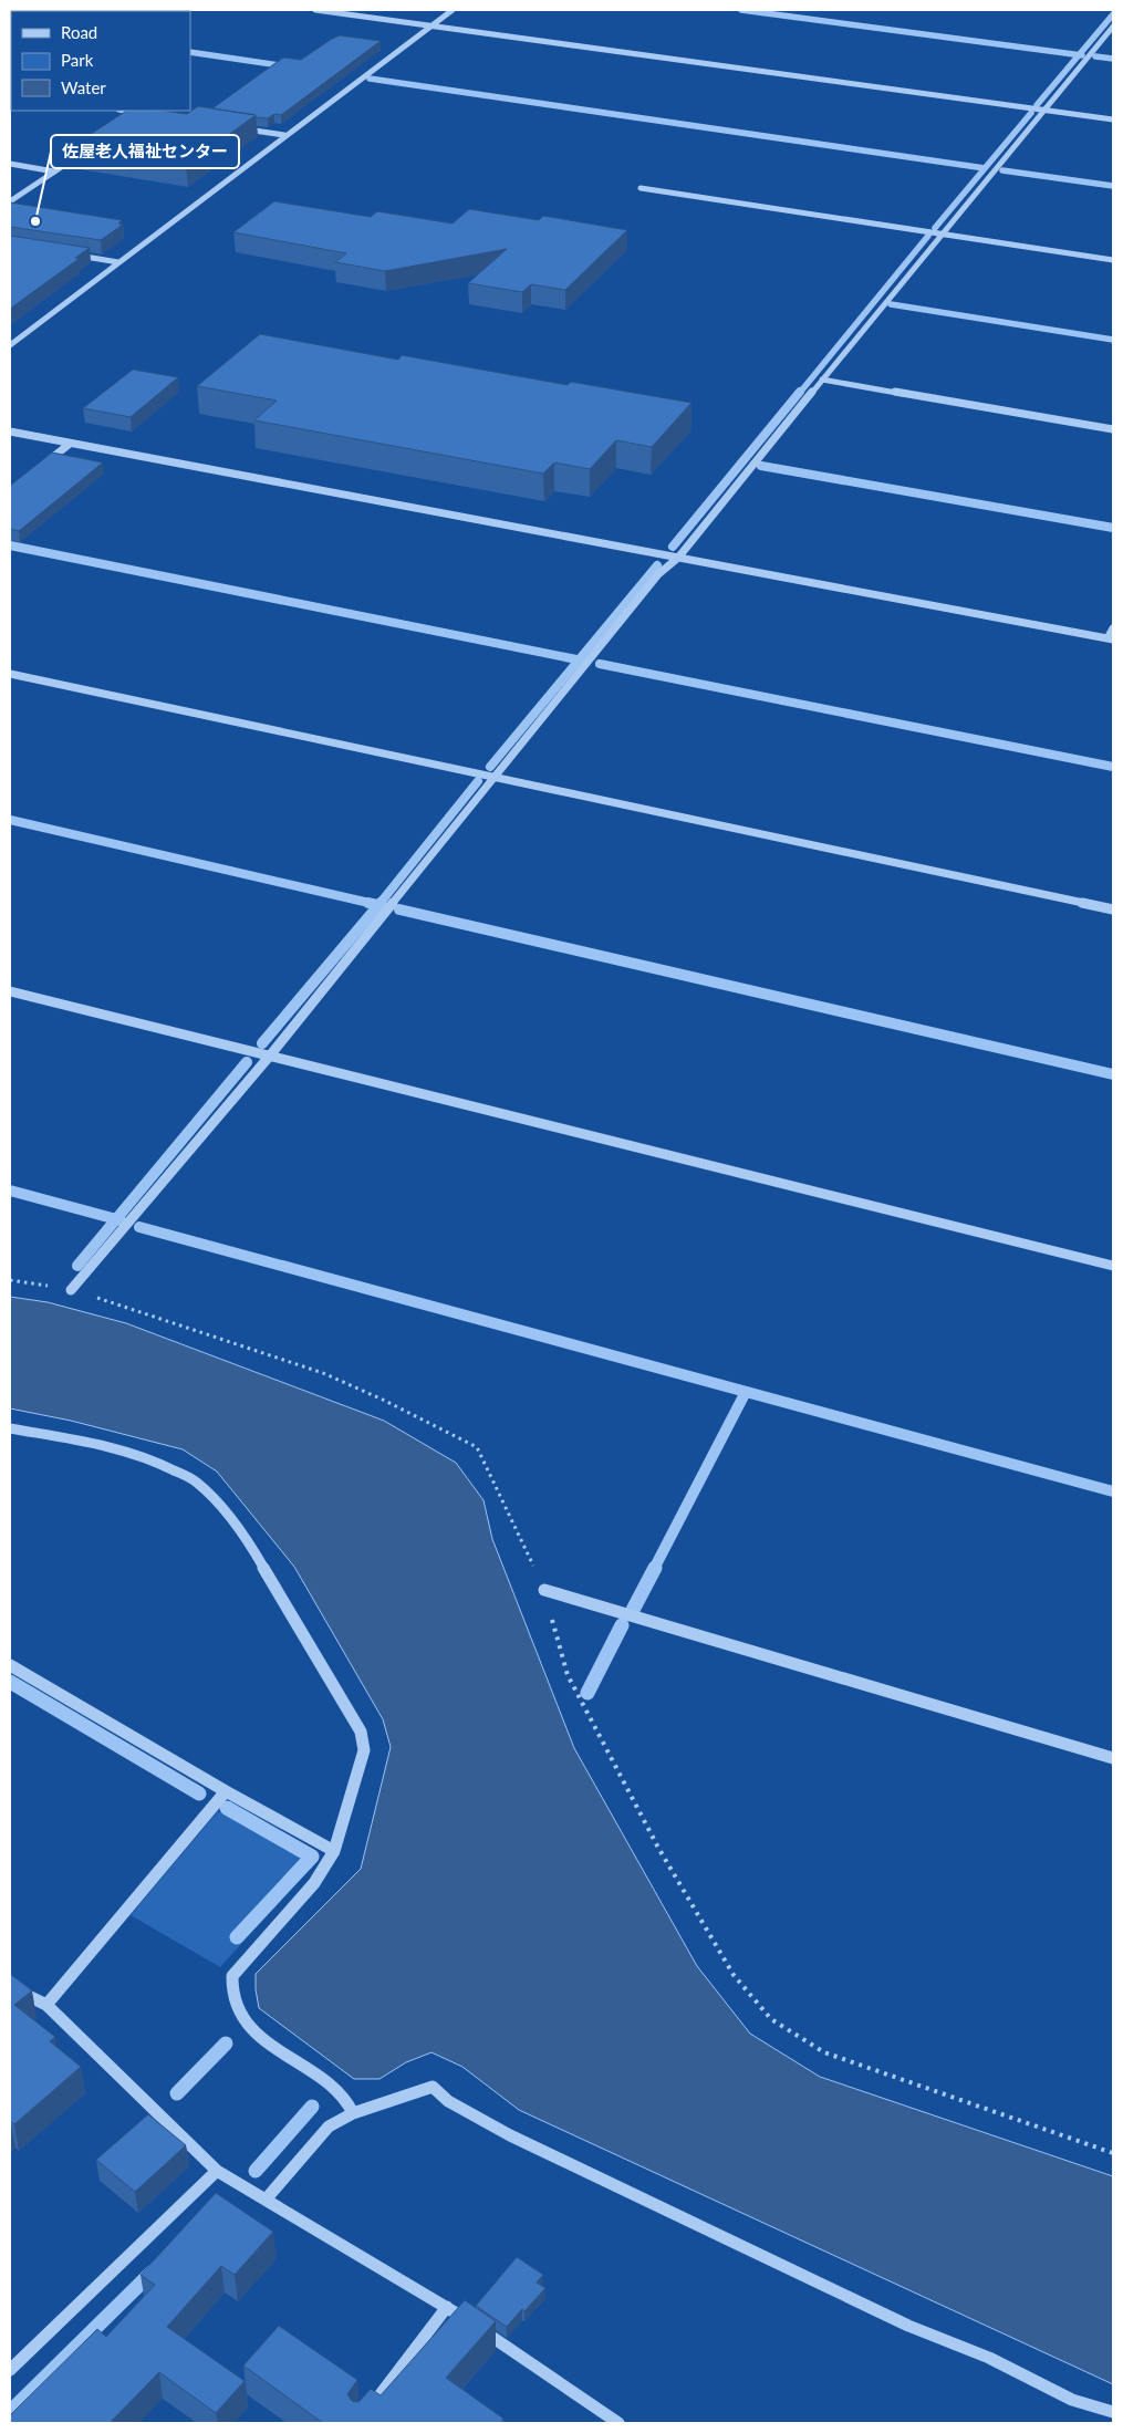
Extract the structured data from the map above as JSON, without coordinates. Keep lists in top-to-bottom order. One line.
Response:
{"places":["佐屋老人福祉センター"],"legend":["Road","Park","Water"]}
